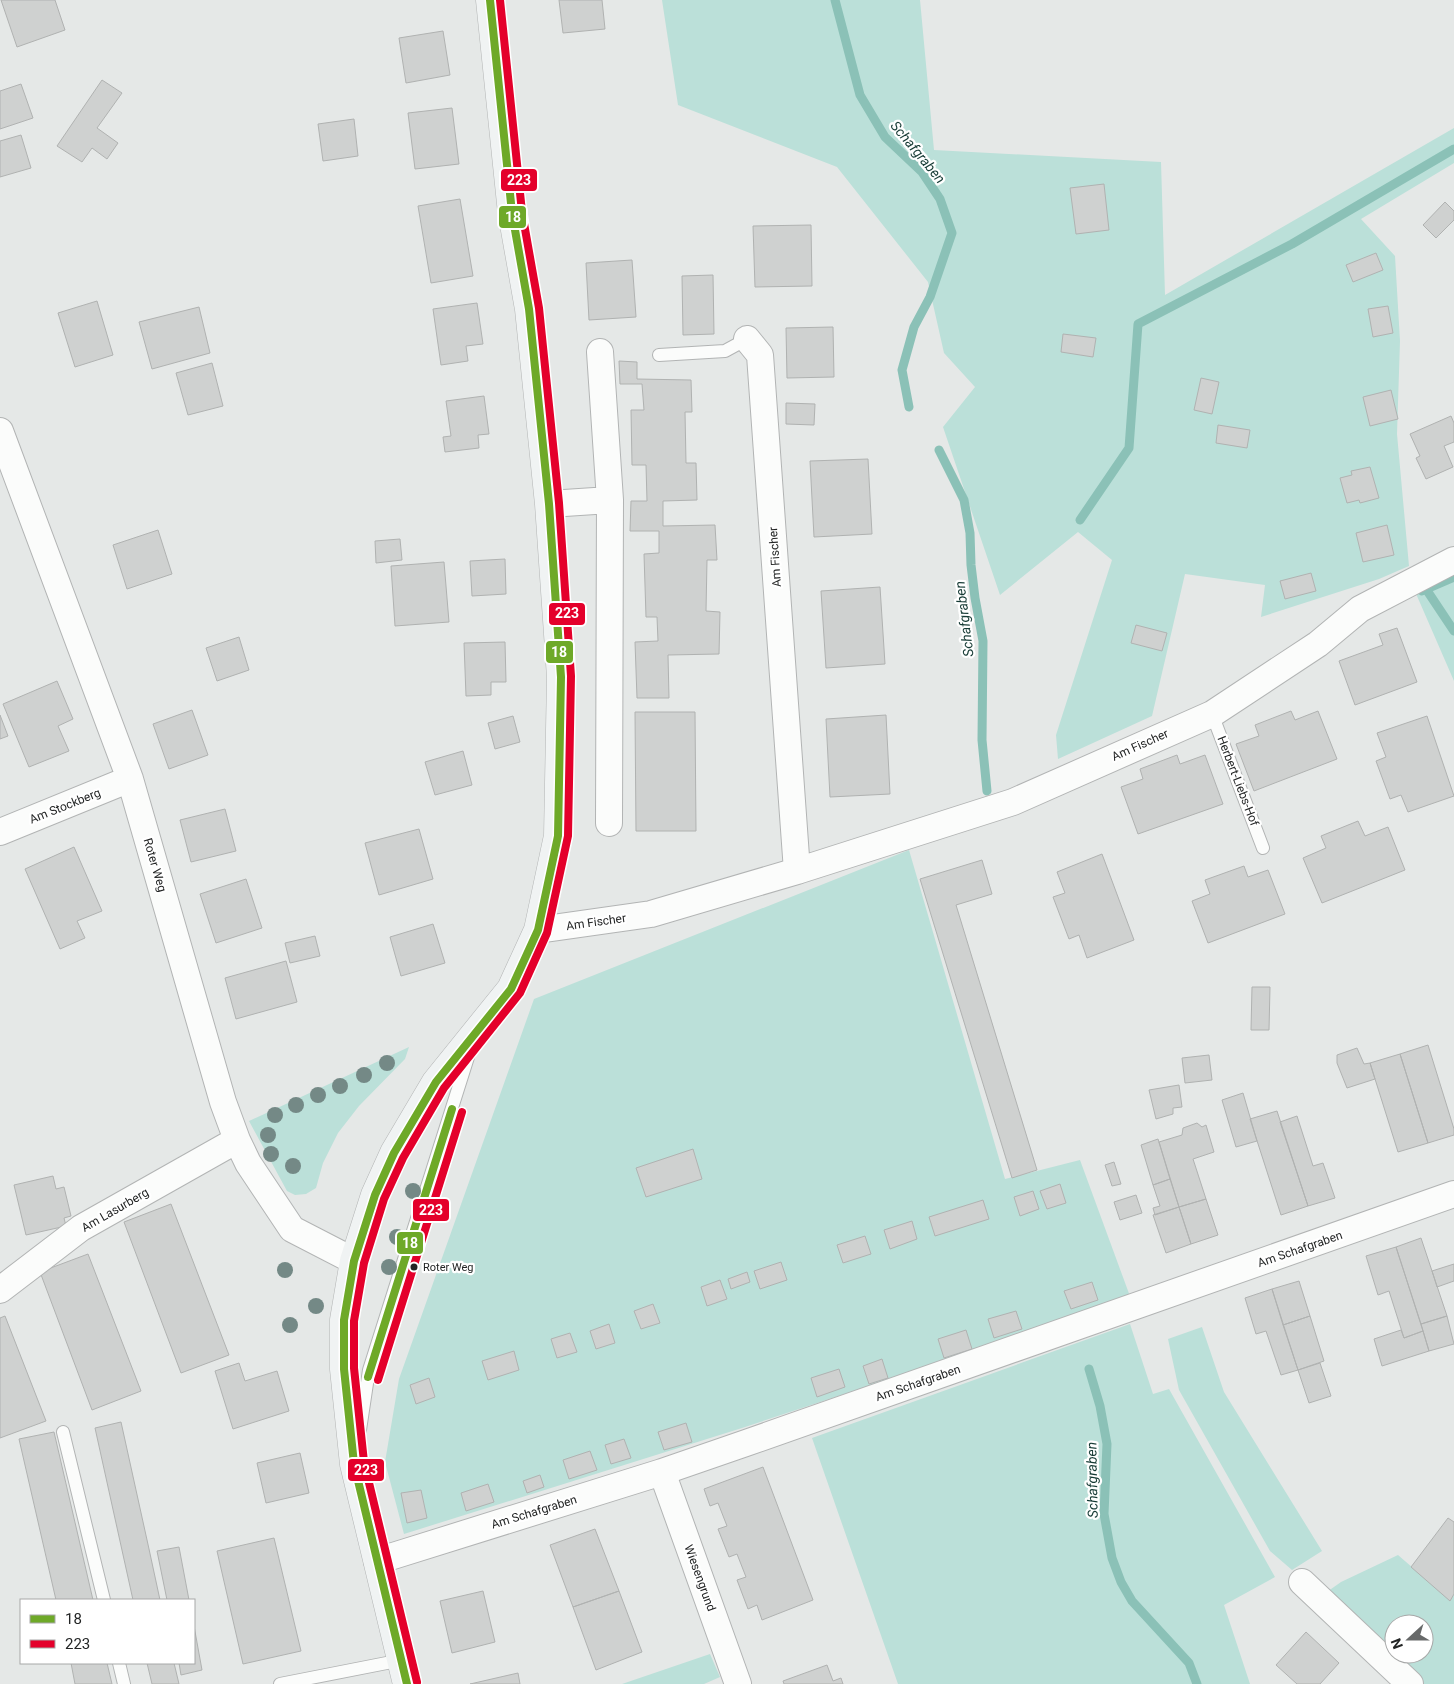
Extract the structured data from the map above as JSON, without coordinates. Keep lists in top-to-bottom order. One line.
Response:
{"streets":{"street":["Am Fischer","Am Stockberg","Roter Weg","Am Lasurberg","Am Schafgraben","Wiesengrund"],"lane":["Herbert-Liebs-Hof"]},"crossings":[["Am Fischer","Herbert-Liebs-Hof"],["Am Stockberg","Roter Weg"],["Roter Weg","Am Lasurberg"],["Am Schafgraben","Wiesengrund"]],"water":["Schafgraben"],"places":["Roter Weg"],"lines":["transit line 18","transit line 223"],"legend":["18","223"],"north":"left"}
